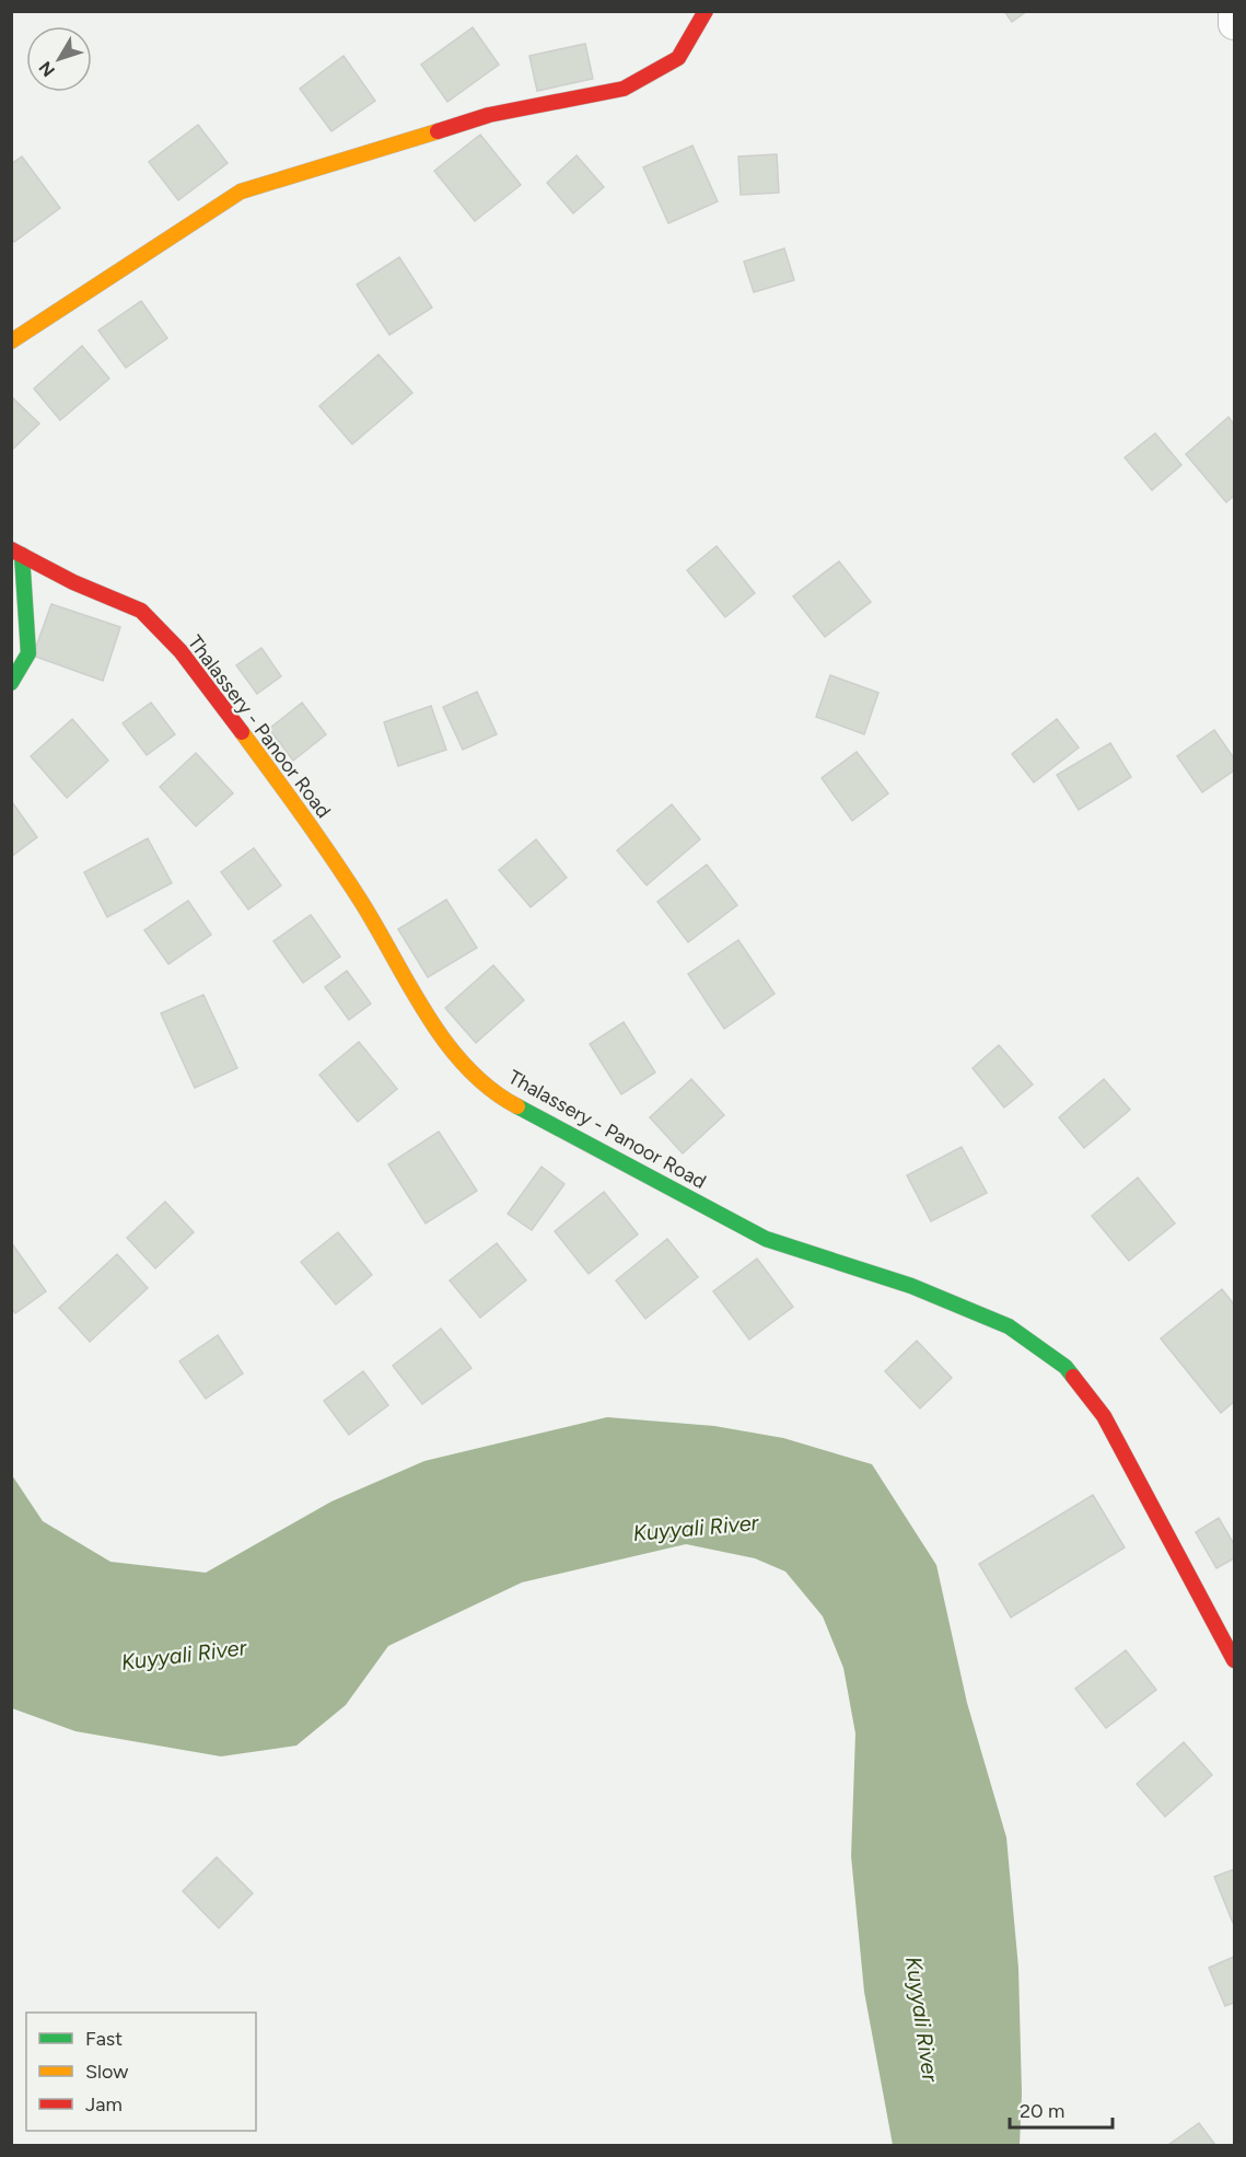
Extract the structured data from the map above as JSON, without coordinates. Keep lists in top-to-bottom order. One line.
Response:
{"streets":{"main road":["Thalassery - Panoor Road"]},"water":["Kuyyali River"],"legend":["Fast","Slow","Jam"],"scale_bar":"20 m","north":"bottom left"}
